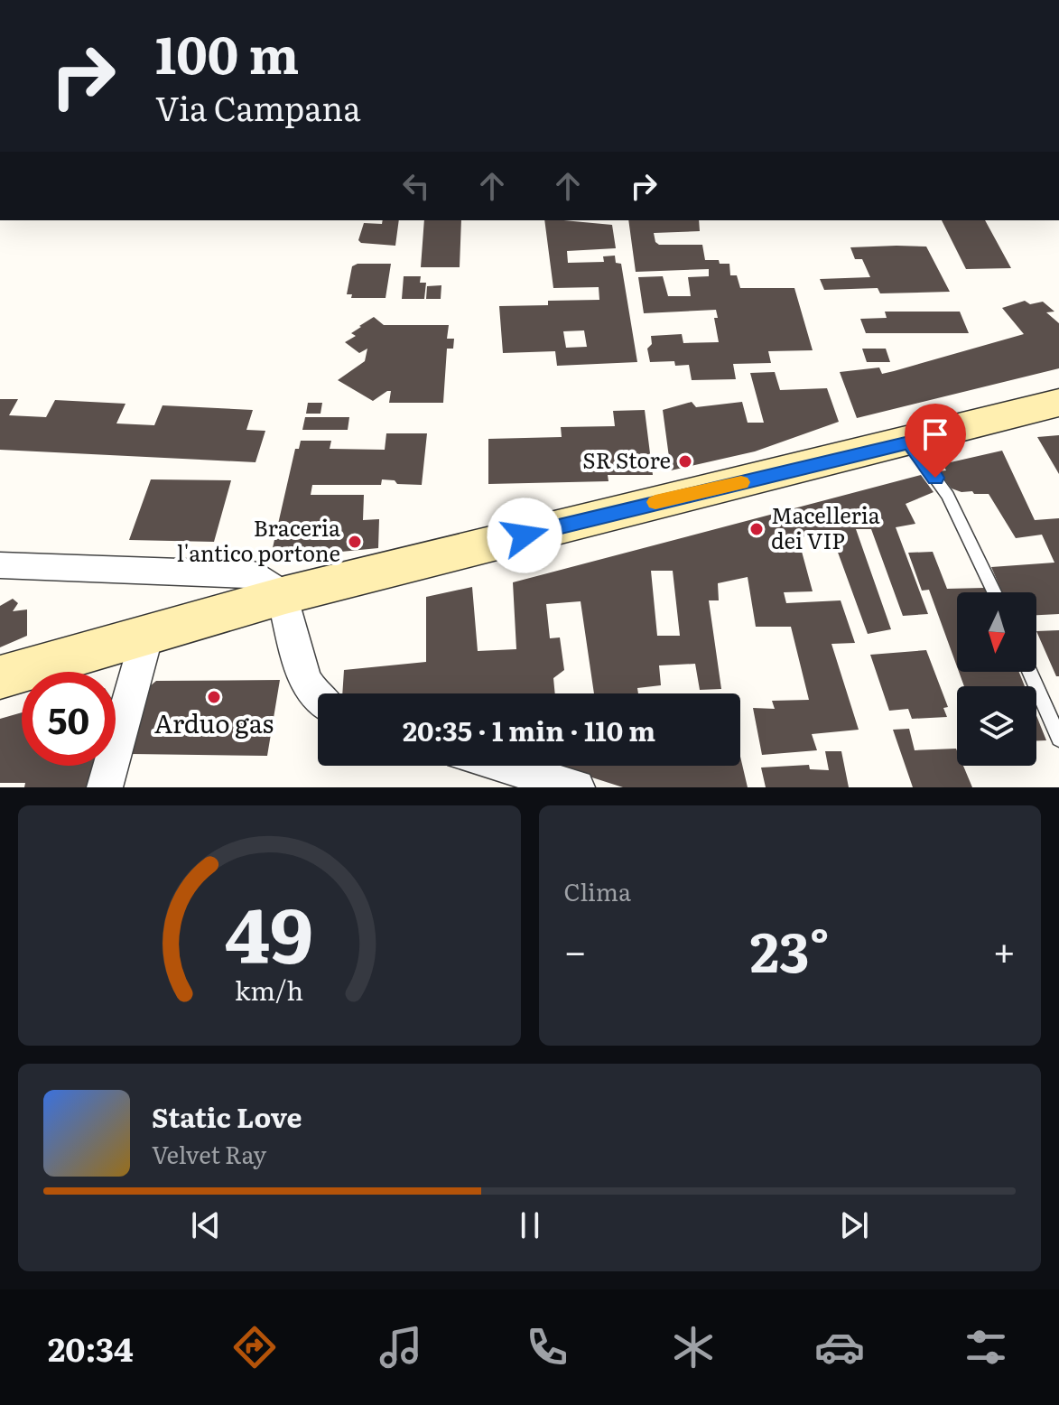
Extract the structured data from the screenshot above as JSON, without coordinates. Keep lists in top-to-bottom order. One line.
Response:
{"places":["SR Store","Macelleria dei VIP","Braceria l'antico portone","Arduo gas"],"north":"bottom","page":{"turn":["100 m","Via Campana"],"limit":"50","trip":"20:35 · 1 min · 110 m","tile":"Clima","heat":["−","23°","+"],"song":["Static Love","Velvet Ray"],"tabs":"20:34","gauge":["49","km/h"]}}
